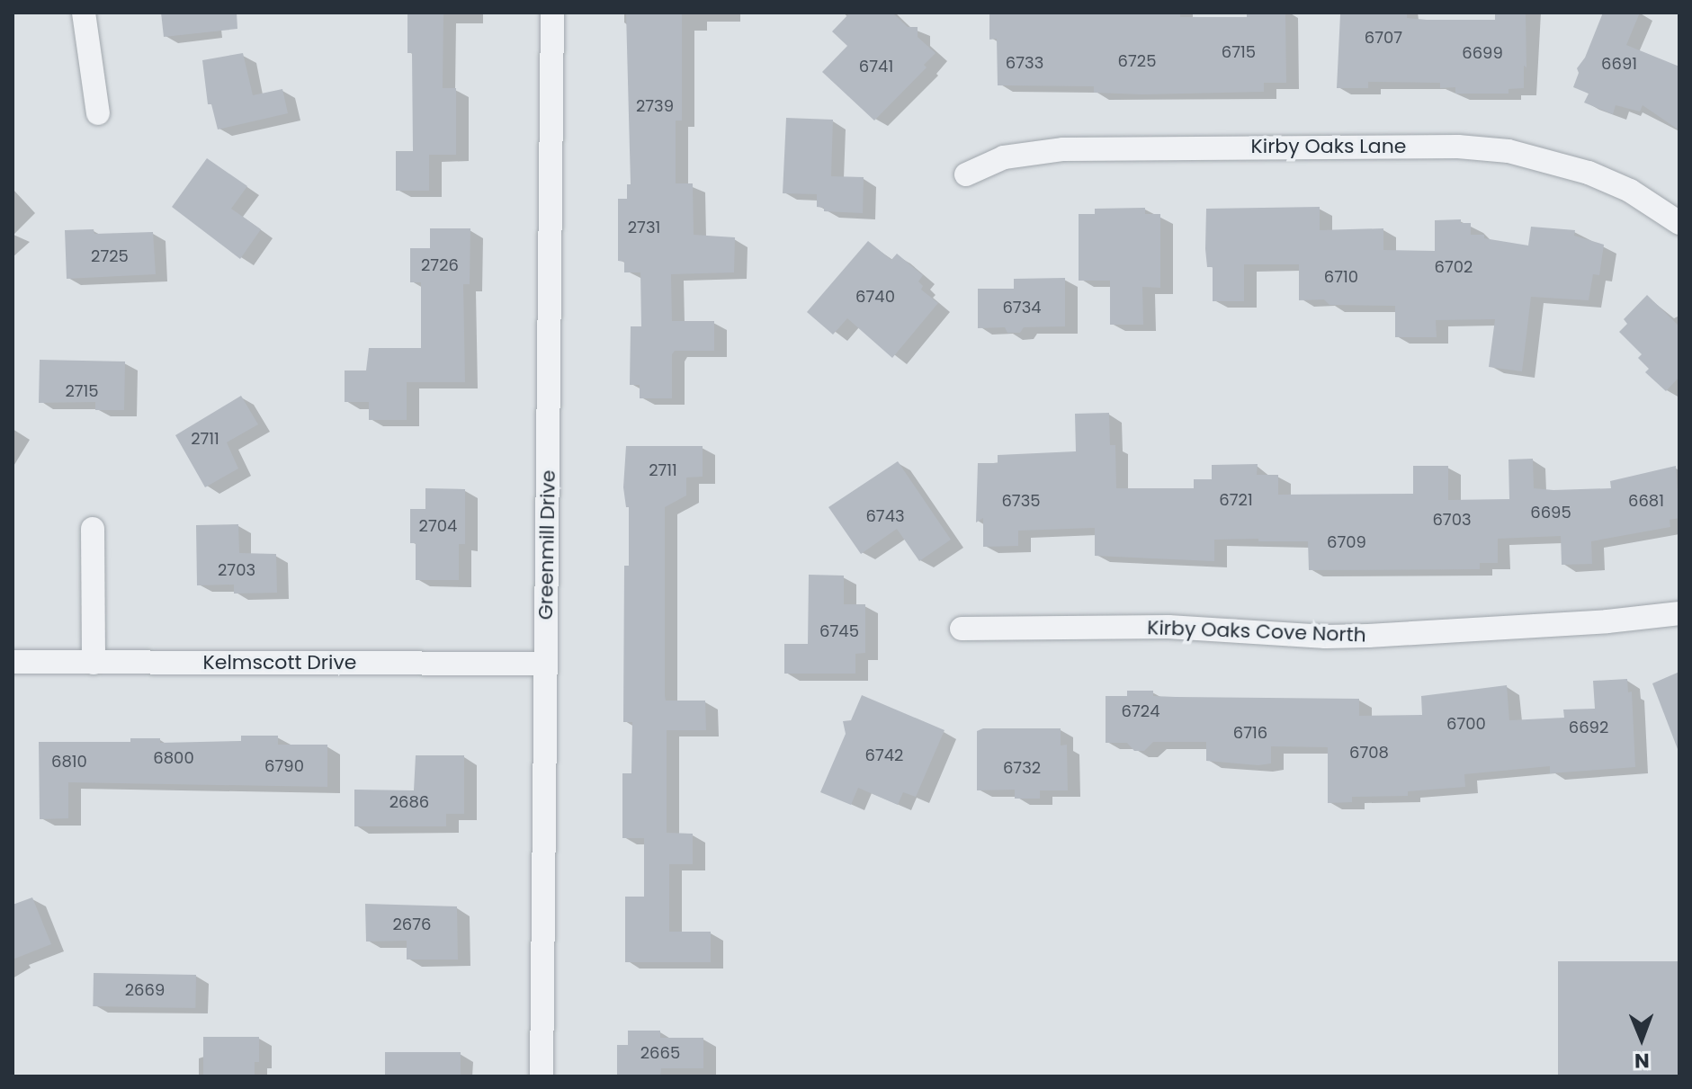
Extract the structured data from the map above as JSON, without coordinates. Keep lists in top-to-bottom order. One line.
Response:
{"streets":{"street":["Kirby Oaks Lane","Greenmill Drive","Kirby Oaks Cove North","Kelmscott Drive"]},"crossings":[["Greenmill Drive","Kelmscott Drive"]],"house_numbers":["6707","6715","6699","6725","6733","6691","6741","2739","2731","2725","2726","6702","6710","6740","6734","2715","2711","2711","6721","6735","6681","6695","6743","6703","2704","6709","2703","6745","6724","6700","6692","6716","6708","6742","6800","6810","6790","6732","2686","2676","2669","2665"],"north":"bottom"}
